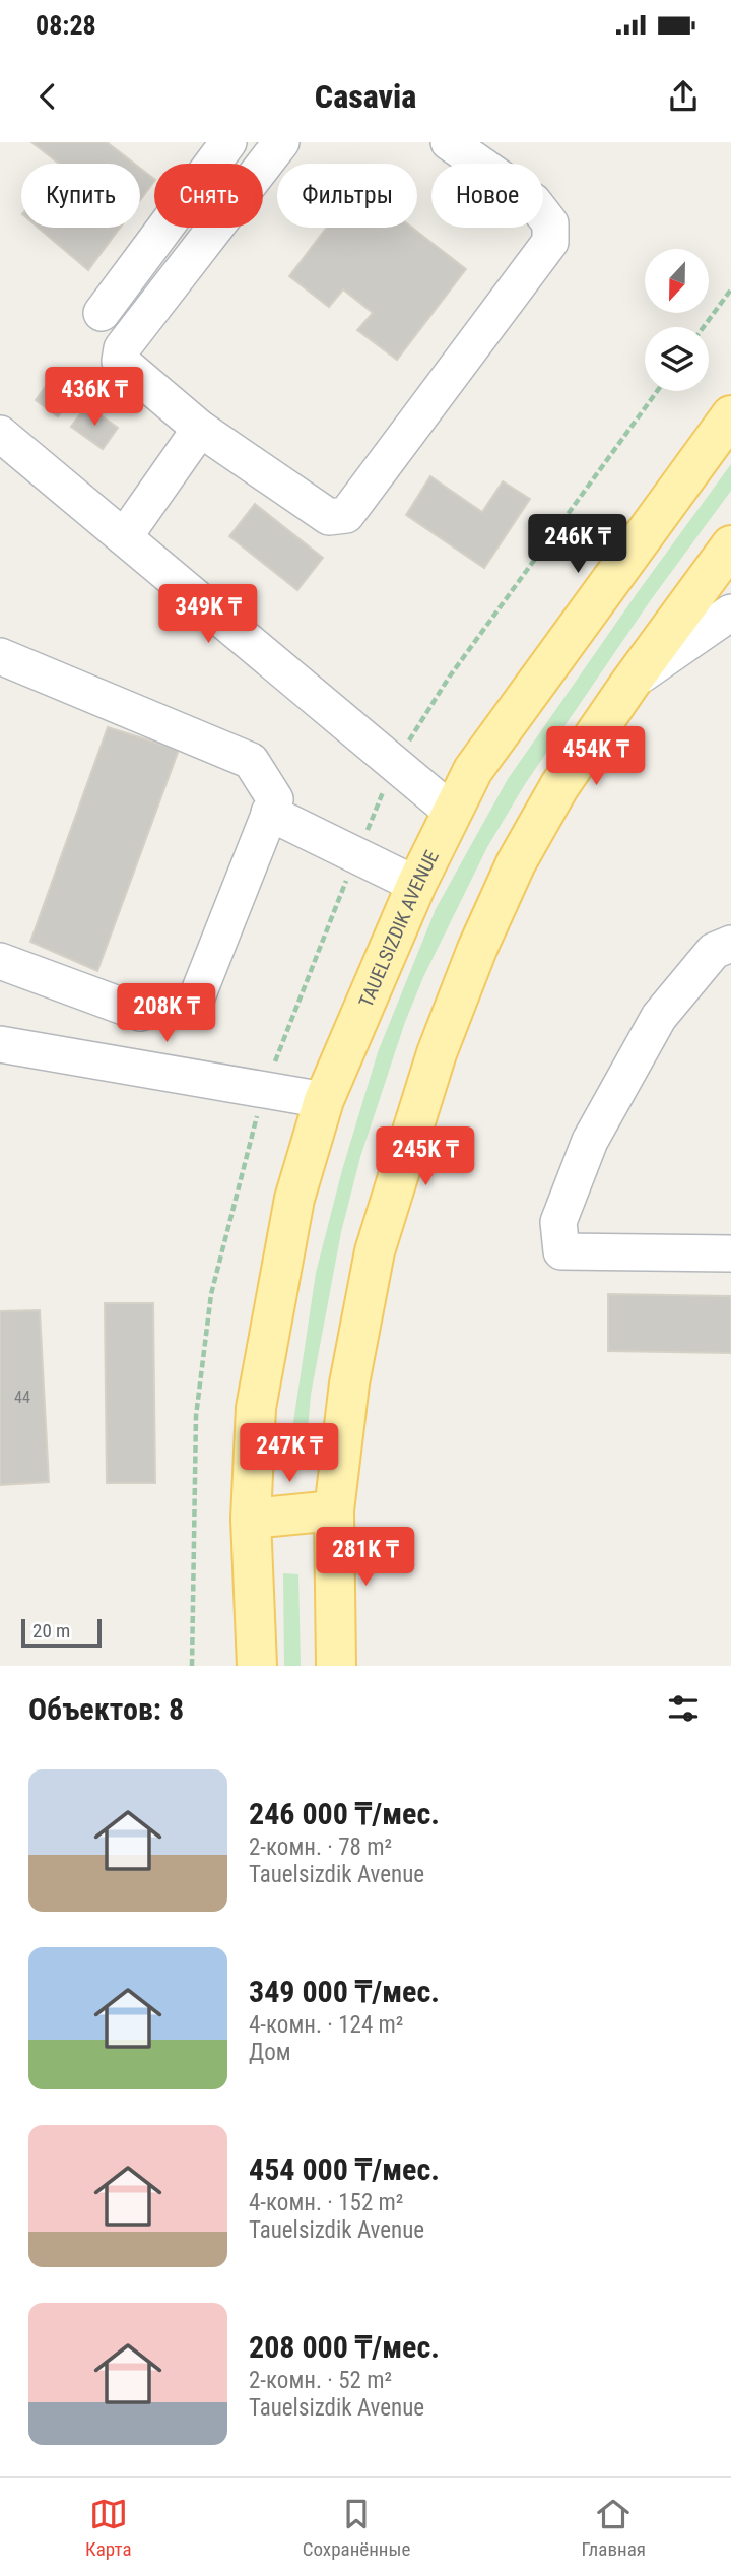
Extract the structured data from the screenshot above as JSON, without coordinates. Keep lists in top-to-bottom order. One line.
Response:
{"streets":{"main road":["TAUELSIZDIK AVENUE"]},"house_numbers":["44"],"scale_bar":"20 m","north":"bottom","page":{"status":"08:28","header":"Casavia","chip":["Купить","Снять","Фильтры","Новое"],"price":["436K ₸","246K ₸","349K ₸","454K ₸","208K ₸","245K ₸","247K ₸","281K ₸"],"scale":"20 m","heading":"Объектов: 8","list":[{"name":"246 000 ₸/мес.","note":"2-комн. · 78 m² · Tauelsizdik Avenue"},{"name":"349 000 ₸/мес.","note":"4-комн. · 124 m² · Дом"},{"name":"454 000 ₸/мес.","note":"4-комн. · 152 m² · Tauelsizdik Avenue"},{"name":"208 000 ₸/мес.","note":"2-комн. · 52 m² · Tauelsizdik Avenue"}],"tabs":["Карта","Сохранённые","Главная"]}}
